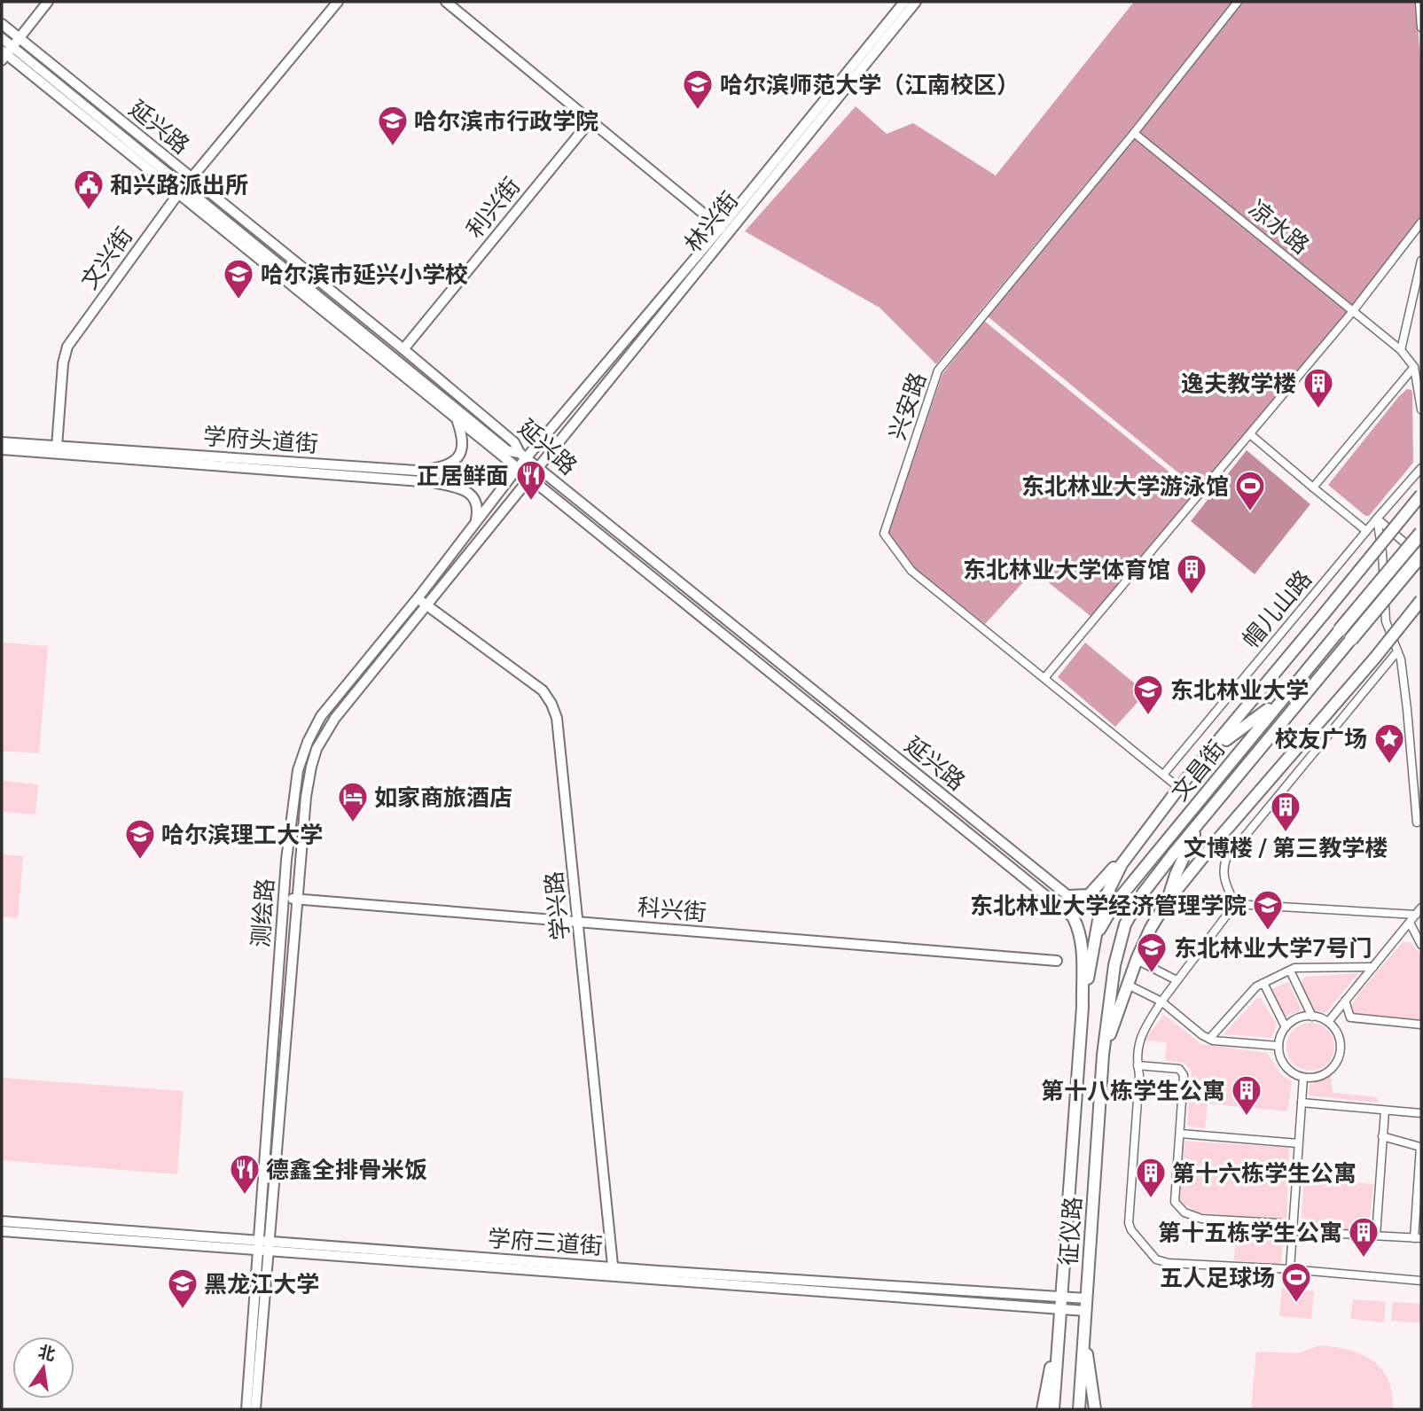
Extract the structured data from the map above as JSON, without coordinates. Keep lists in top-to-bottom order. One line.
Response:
{"streets":{"main road":["延兴路","利兴街","林兴街","文兴街","学府头道街","文昌街","学兴路","科兴街","测绘路","征仪路","学府三道街"],"street":["凉水路","兴安路","帽儿山路"]},"crossings":[["延兴路","利兴街"],["延兴路","林兴街"],["延兴路","文兴街"],["延兴路","学府头道街"],["延兴路","测绘路"],["林兴街","测绘路"],["凉水路","兴安路"],["文兴街","学府头道街"],["兴安路","帽儿山路"],["学府头道街","测绘路"],["文昌街","征仪路"],["学兴路","科兴街"],["学兴路","测绘路"],["学兴路","学府三道街"],["科兴街","测绘路"],["测绘路","学府三道街"],["征仪路","学府三道街"]],"places":{"school or university":["哈尔滨师范大学（江南校区）","哈尔滨市行政学院","哈尔滨市延兴小学校","东北林业大学","哈尔滨理工大学","东北林业大学经济管理学院","东北林业大学7号门","黑龙江大学"],"public building":["和兴路派出所"],"building":["逸夫教学楼","东北林业大学体育馆","文博楼 / 第三教学楼","第十八栋学生公寓","第十六栋学生公寓","第十五栋学生公寓"],"restaurant":["正居鲜面","德鑫全排骨米饭"],"sports":["东北林业大学游泳馆","五人足球场"],"place":["校友广场"],"hotel":["如家商旅酒店"]},"north":"top"}
